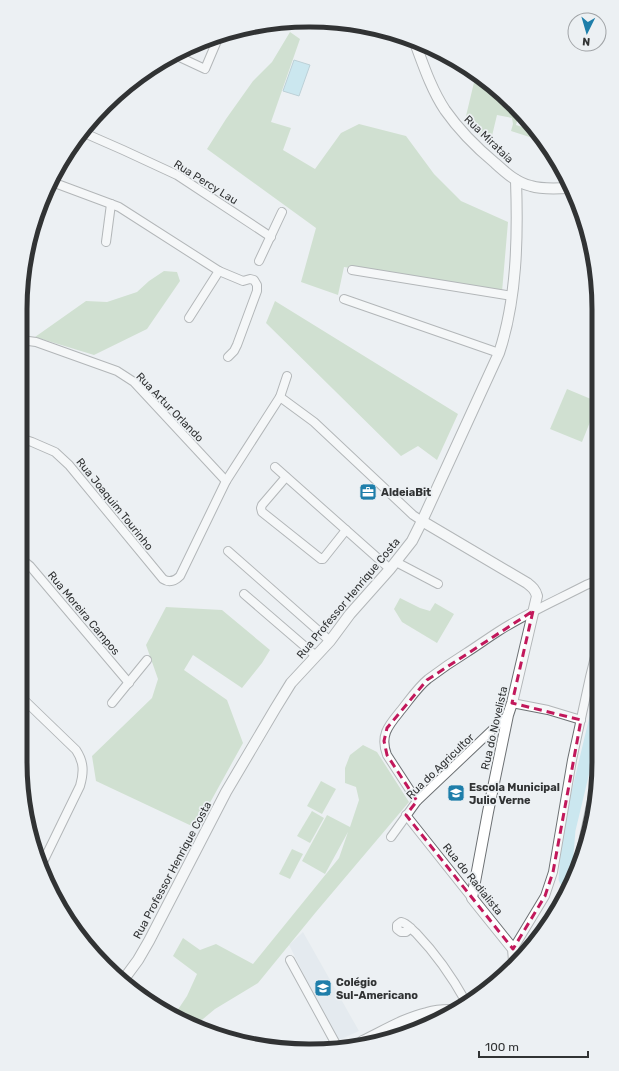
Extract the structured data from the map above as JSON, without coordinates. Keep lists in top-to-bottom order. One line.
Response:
{"streets":{"street":["Rua Mirataia","Rua Percy Lau","Rua Artur Orlando","Rua Joaquim Tourinho","Rua Professor Henrique Costa","Rua Moreira Campos","Rua do Novelista","Rua do Agricultor","Rua do Radialista"]},"crossings":[["Rua Mirataia","Rua Professor Henrique Costa"],["Rua Artur Orlando","Rua Joaquim Tourinho"],["Rua Professor Henrique Costa","Rua do Novelista"],["Rua do Novelista","Rua do Agricultor"],["Rua do Novelista","Rua do Radialista"],["Rua do Agricultor","Rua do Radialista"]],"places":{"office":["AldeiaBit"],"school or university":["Escola Municipal Julio Verne","Colégio Sul-Americano"]},"scale_bar":"100 m","north":"bottom"}
